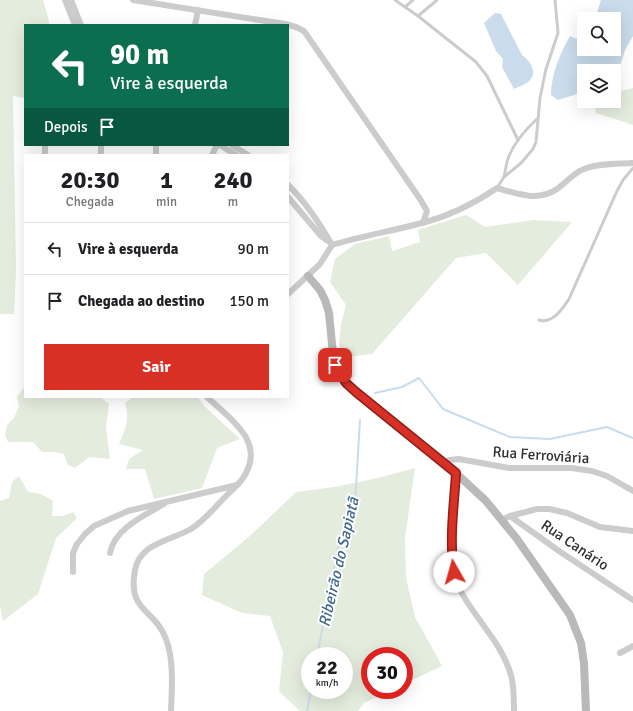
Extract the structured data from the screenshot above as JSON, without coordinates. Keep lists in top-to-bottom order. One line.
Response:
{"streets":{"street":["Rua Ferroviária","Rua Canário"]},"water":["Ribeirão do Sapiatã"],"page":{"turn":["90 m","Vire à esquerda"],"then":"Depois","eta":["20:30","Chegada","1","min","240","m"],"list":[{"name":"Vire à esquerda","value":"90 m"},{"name":"Chegada ao destino","value":"150 m"}],"buttons":"Sair","speed":"22 km/h","limit":"30"}}
